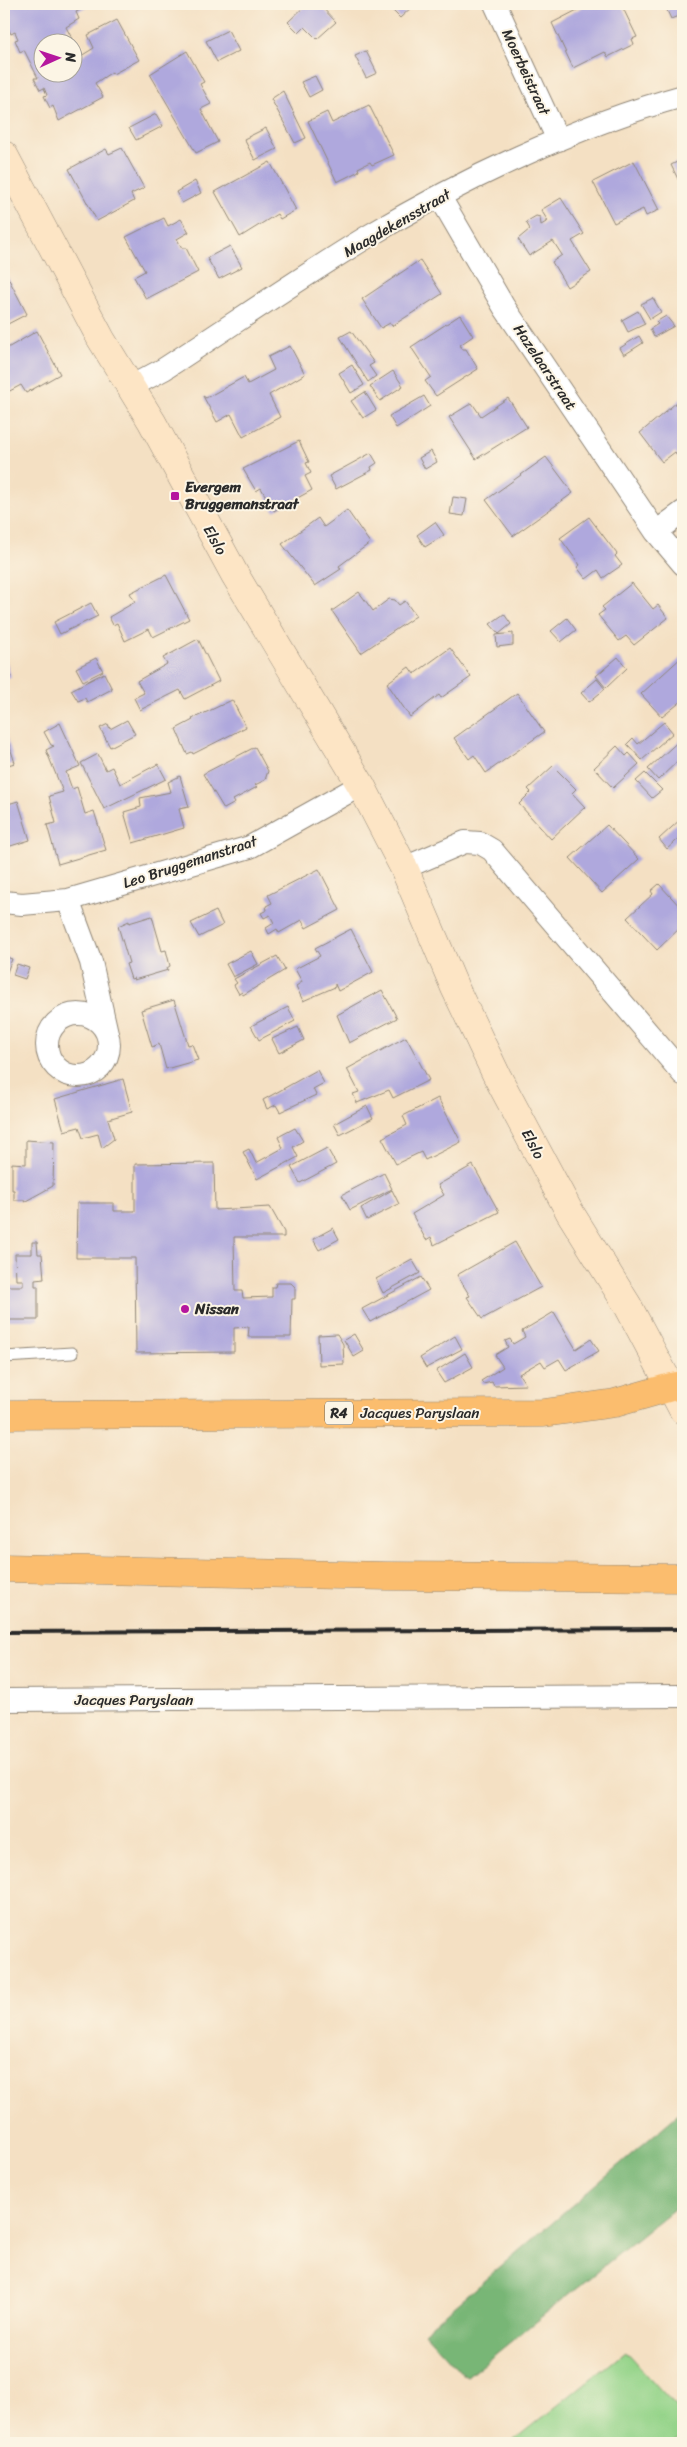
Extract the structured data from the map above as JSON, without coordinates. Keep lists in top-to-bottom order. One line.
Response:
{"streets":{"highway":["R4","Jacques Paryslaan"],"street":["Moerbeistraat","Maagdekensstraat","Hazelaarstraat","Elslo","Leo Bruggemanstraat"]},"crossings":[["Moerbeistraat","Maagdekensstraat"],["Maagdekensstraat","Hazelaarstraat"],["Maagdekensstraat","Elslo"],["Elslo","Leo Bruggemanstraat"],["Elslo","Jacques Paryslaan"]],"places":{"transit":["Evergem Bruggemanstraat"],"other":["Nissan"]},"north":"right"}
